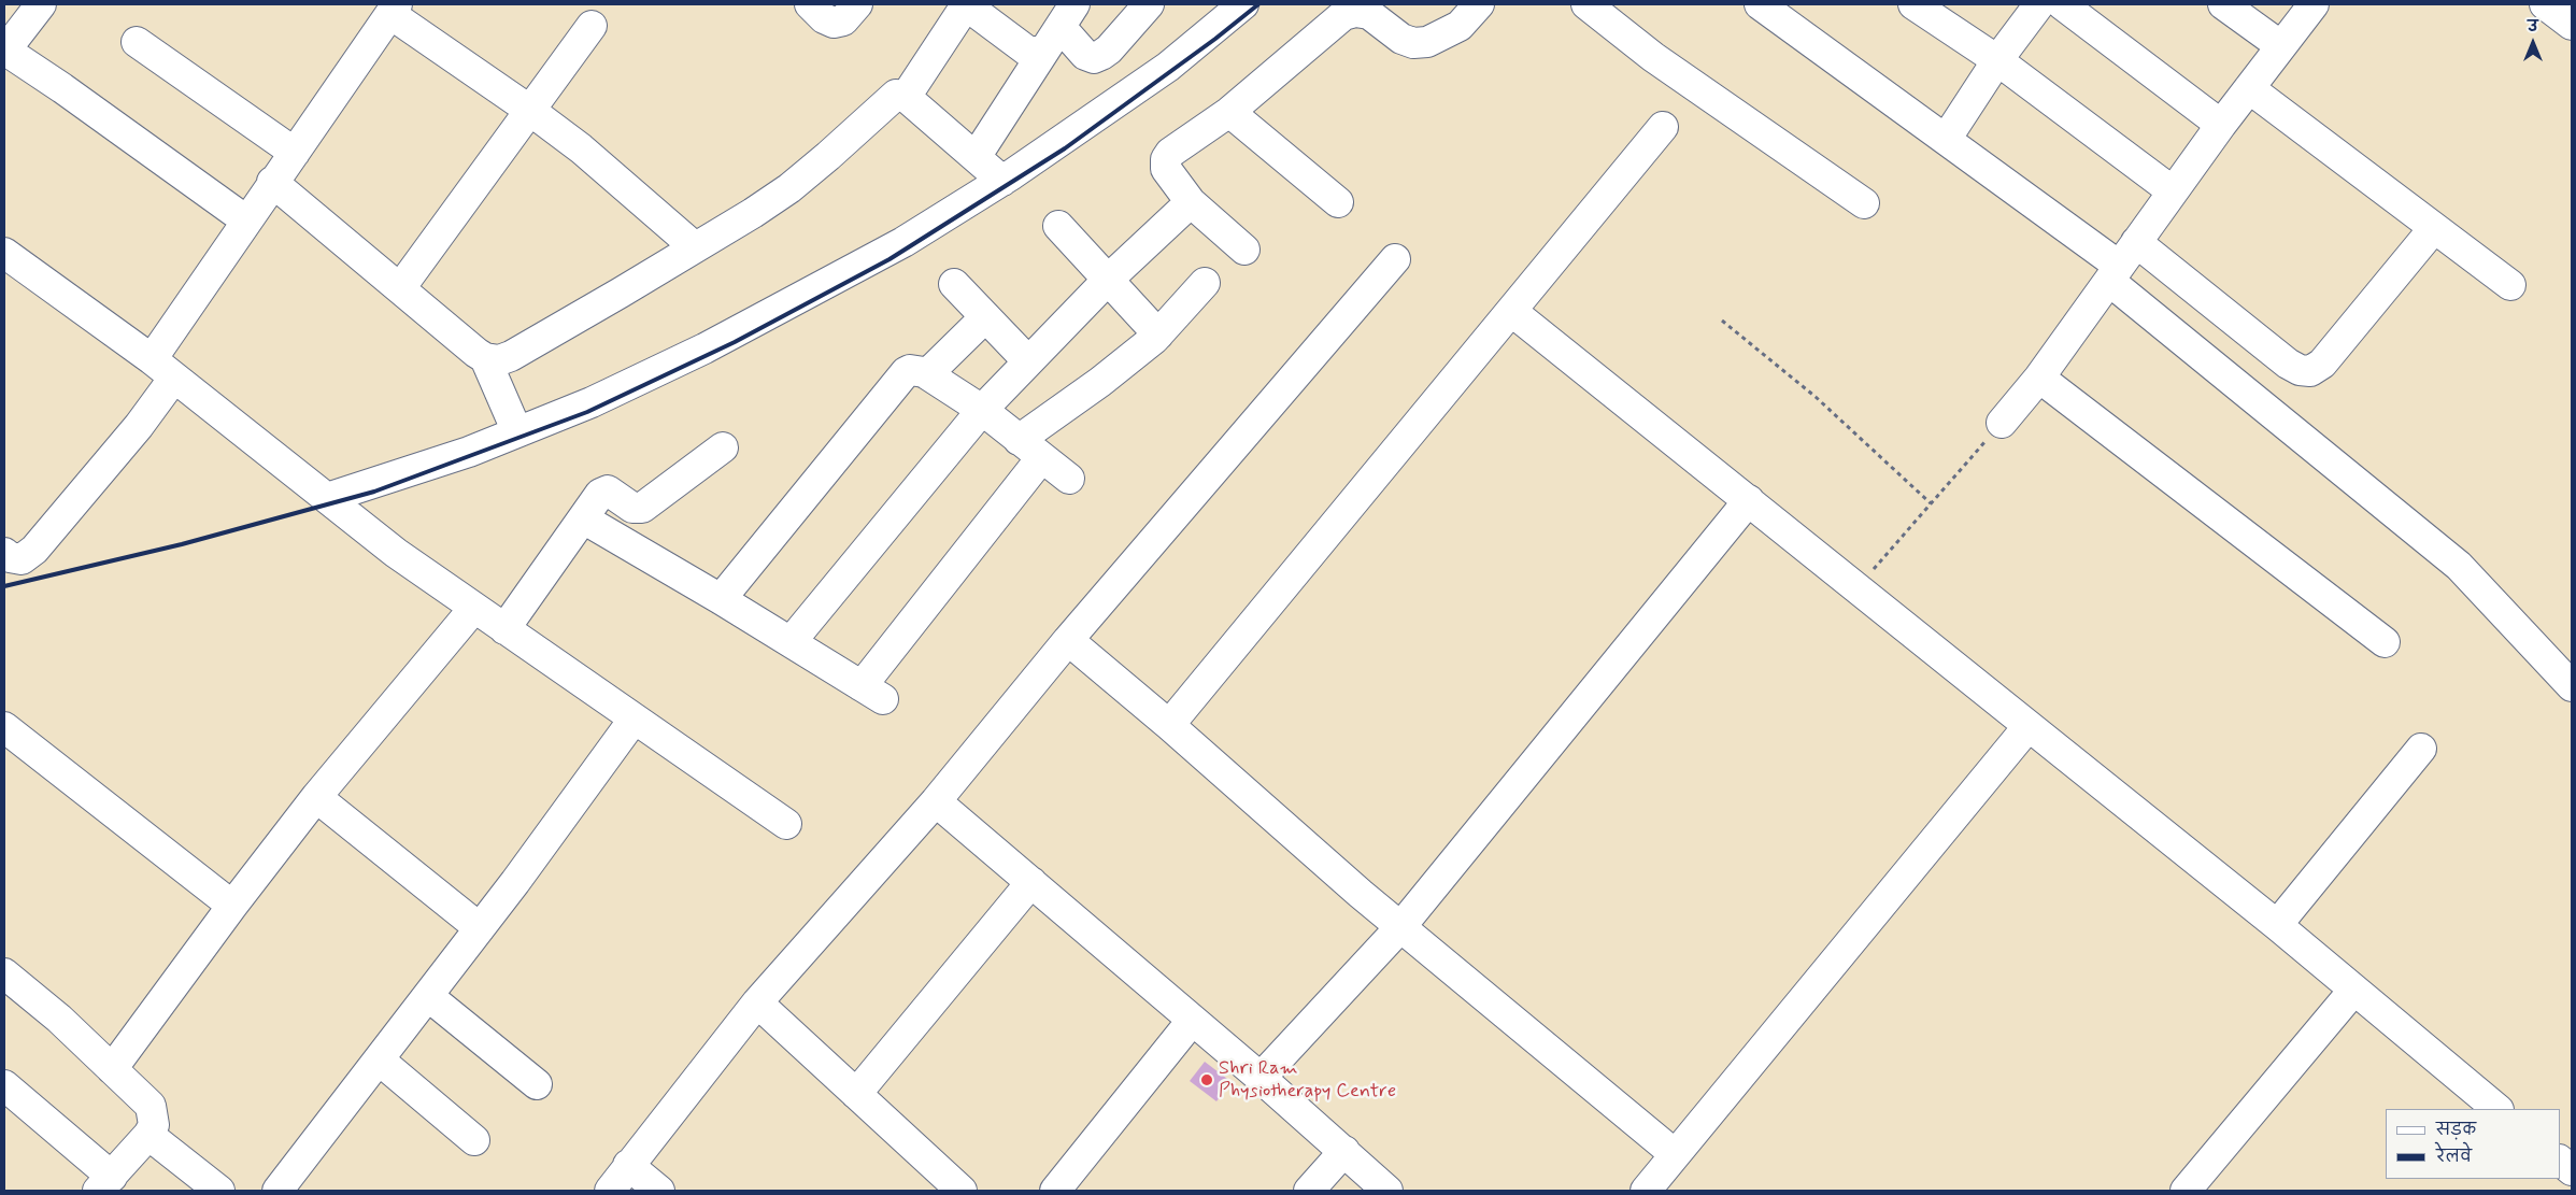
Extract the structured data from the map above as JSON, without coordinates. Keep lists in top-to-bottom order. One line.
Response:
{"places":["Shri Ram Physiotherapy Centre"],"legend":["सड़क","रेलवे"],"north":"top"}
